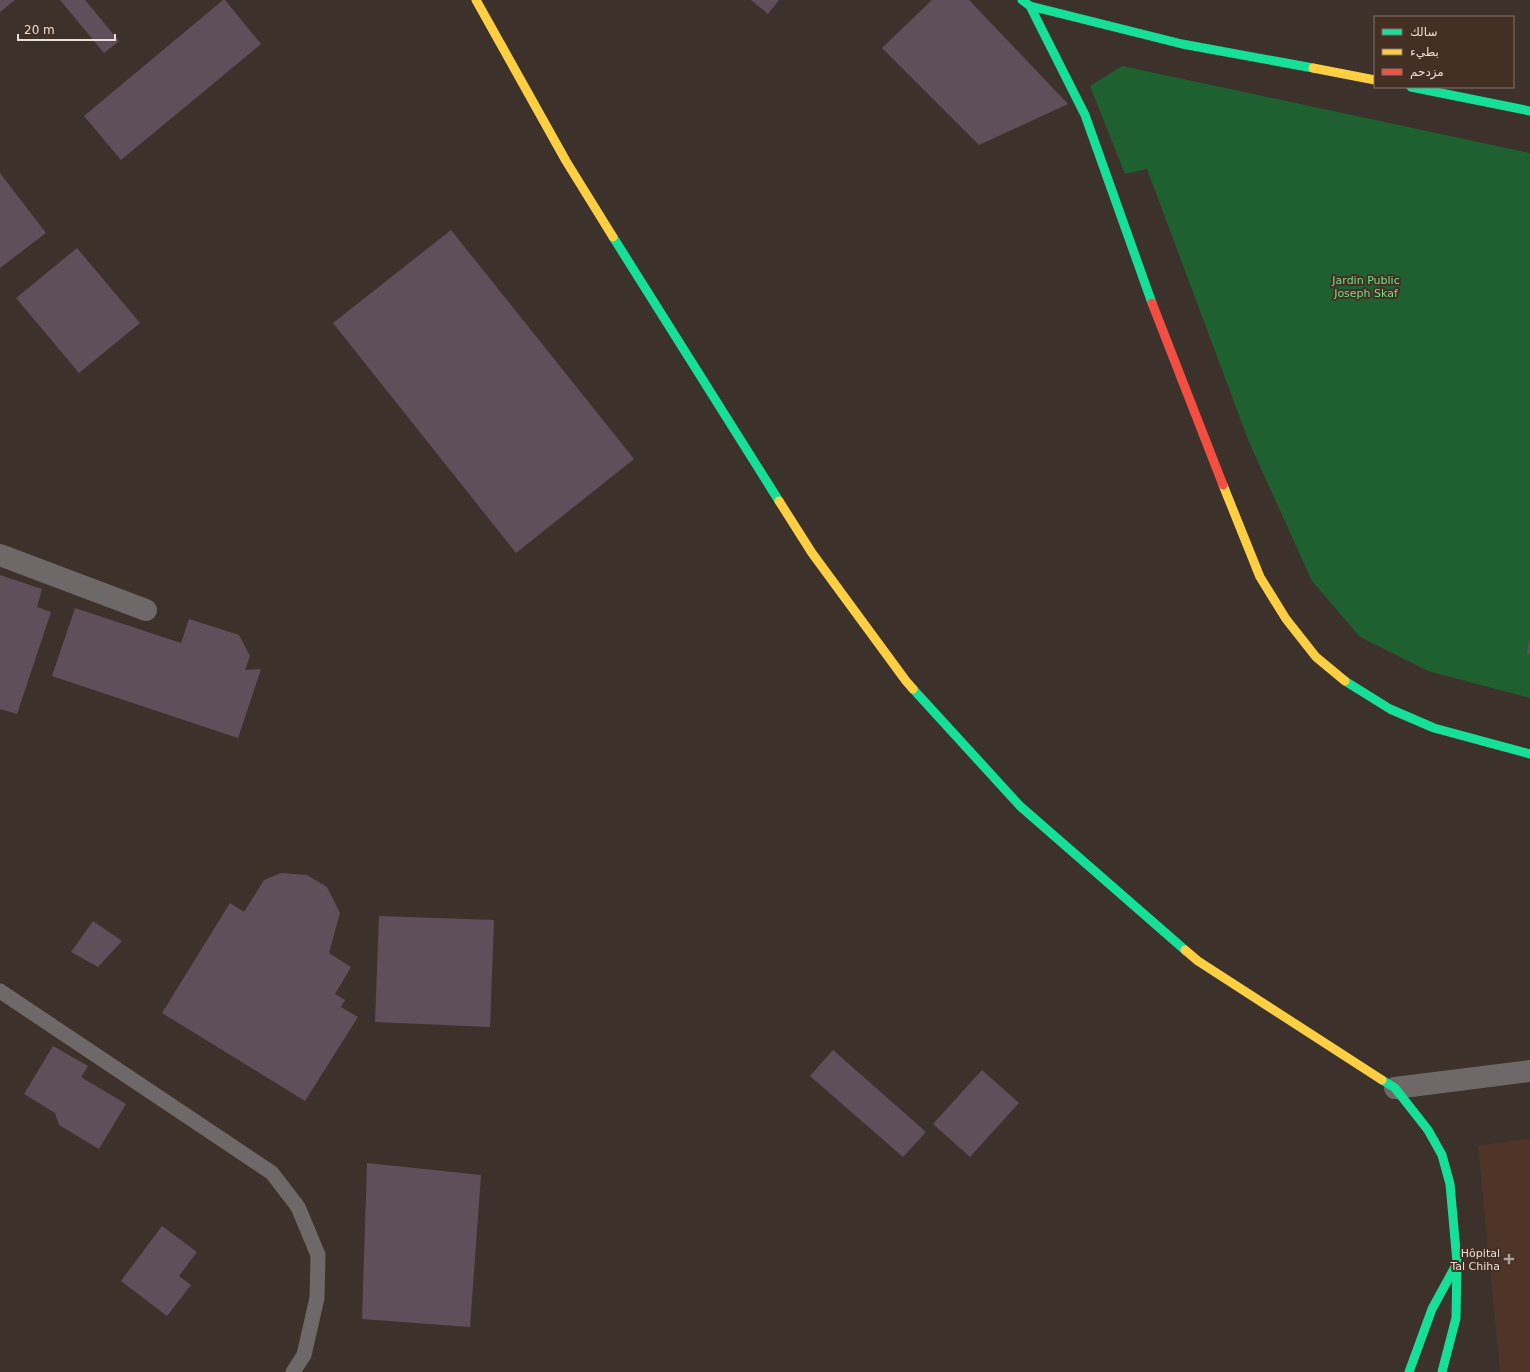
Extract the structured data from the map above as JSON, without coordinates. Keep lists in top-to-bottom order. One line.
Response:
{"parks":["Jardin Public Joseph Skaf"],"places":{"health":["Hôpital Tal Chiha"]},"legend":["سالك","بطيء","مزدحم"],"scale_bar":"20 m"}
